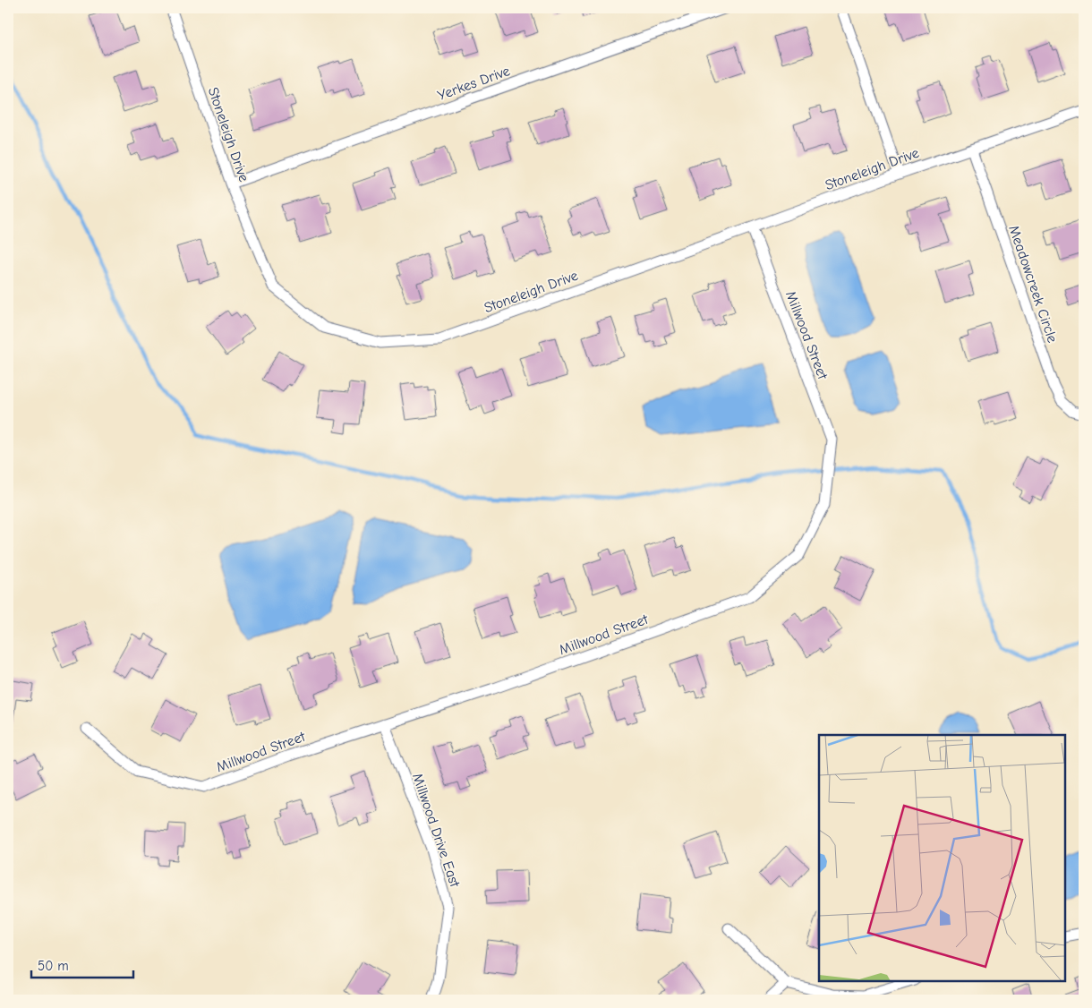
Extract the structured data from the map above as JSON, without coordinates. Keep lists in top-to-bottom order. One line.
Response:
{"streets":{"street":["Yerkes Drive","Stoneleigh Drive","Meadowcreek Circle","Millwood Street","Millwood Drive East"]},"crossings":[["Yerkes Drive","Stoneleigh Drive"],["Stoneleigh Drive","Meadowcreek Circle"],["Stoneleigh Drive","Millwood Street"],["Millwood Street","Millwood Drive East"]],"scale_bar":"50 m"}
